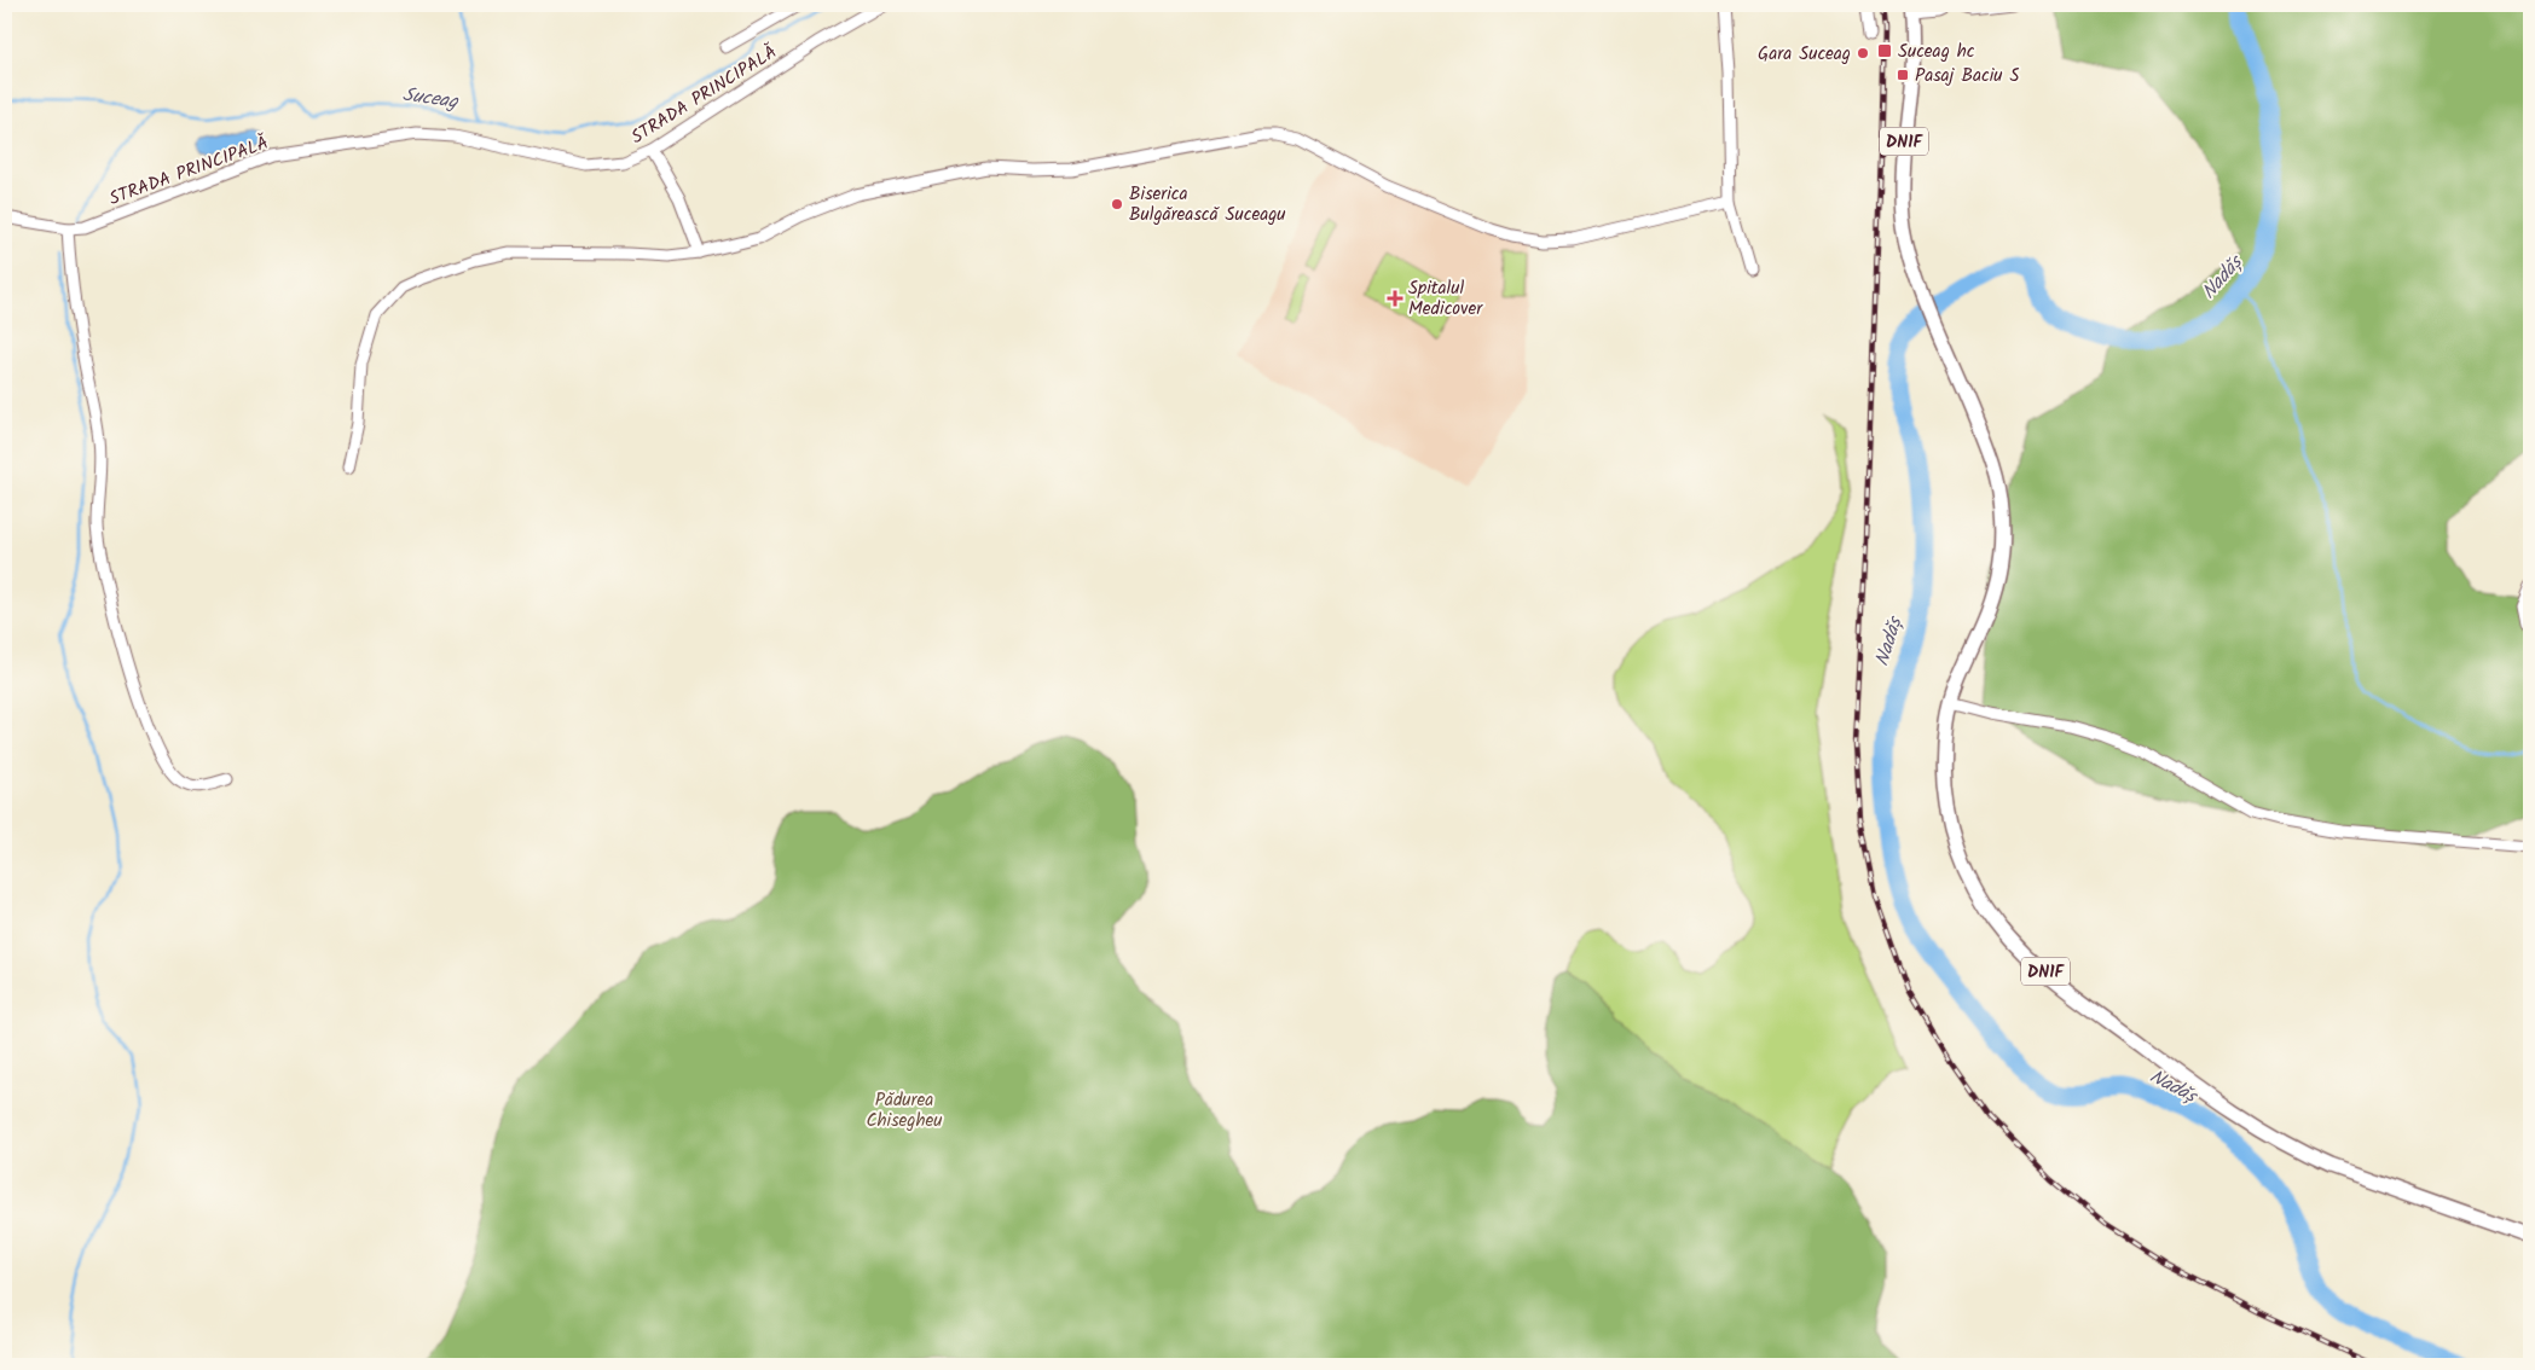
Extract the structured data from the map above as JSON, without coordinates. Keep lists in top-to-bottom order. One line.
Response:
{"streets":{"main road":["DN1F"],"street":["STRADA PRINCIPALĂ"]},"water":["Suceag","Nadăș"],"parks":["Pădurea Chisegheu"],"places":{"transit":["Suceag hc","Pasaj Baciu S"],"other":["Gara Suceag","Biserica Bulgărească Suceagu"],"health":["Spitalul Medicover"]}}
